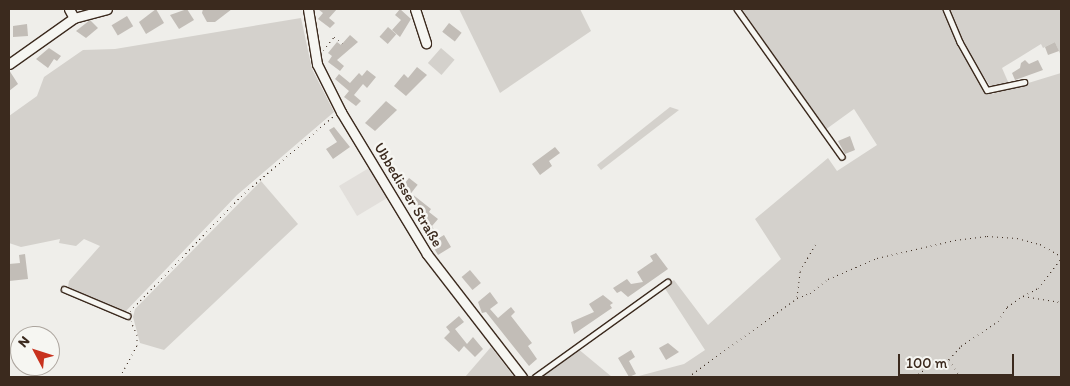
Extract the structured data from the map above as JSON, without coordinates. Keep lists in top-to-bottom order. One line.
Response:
{"streets":{"street":["Ubbedisser Straße"]},"scale_bar":"100 m","north":"top left"}
